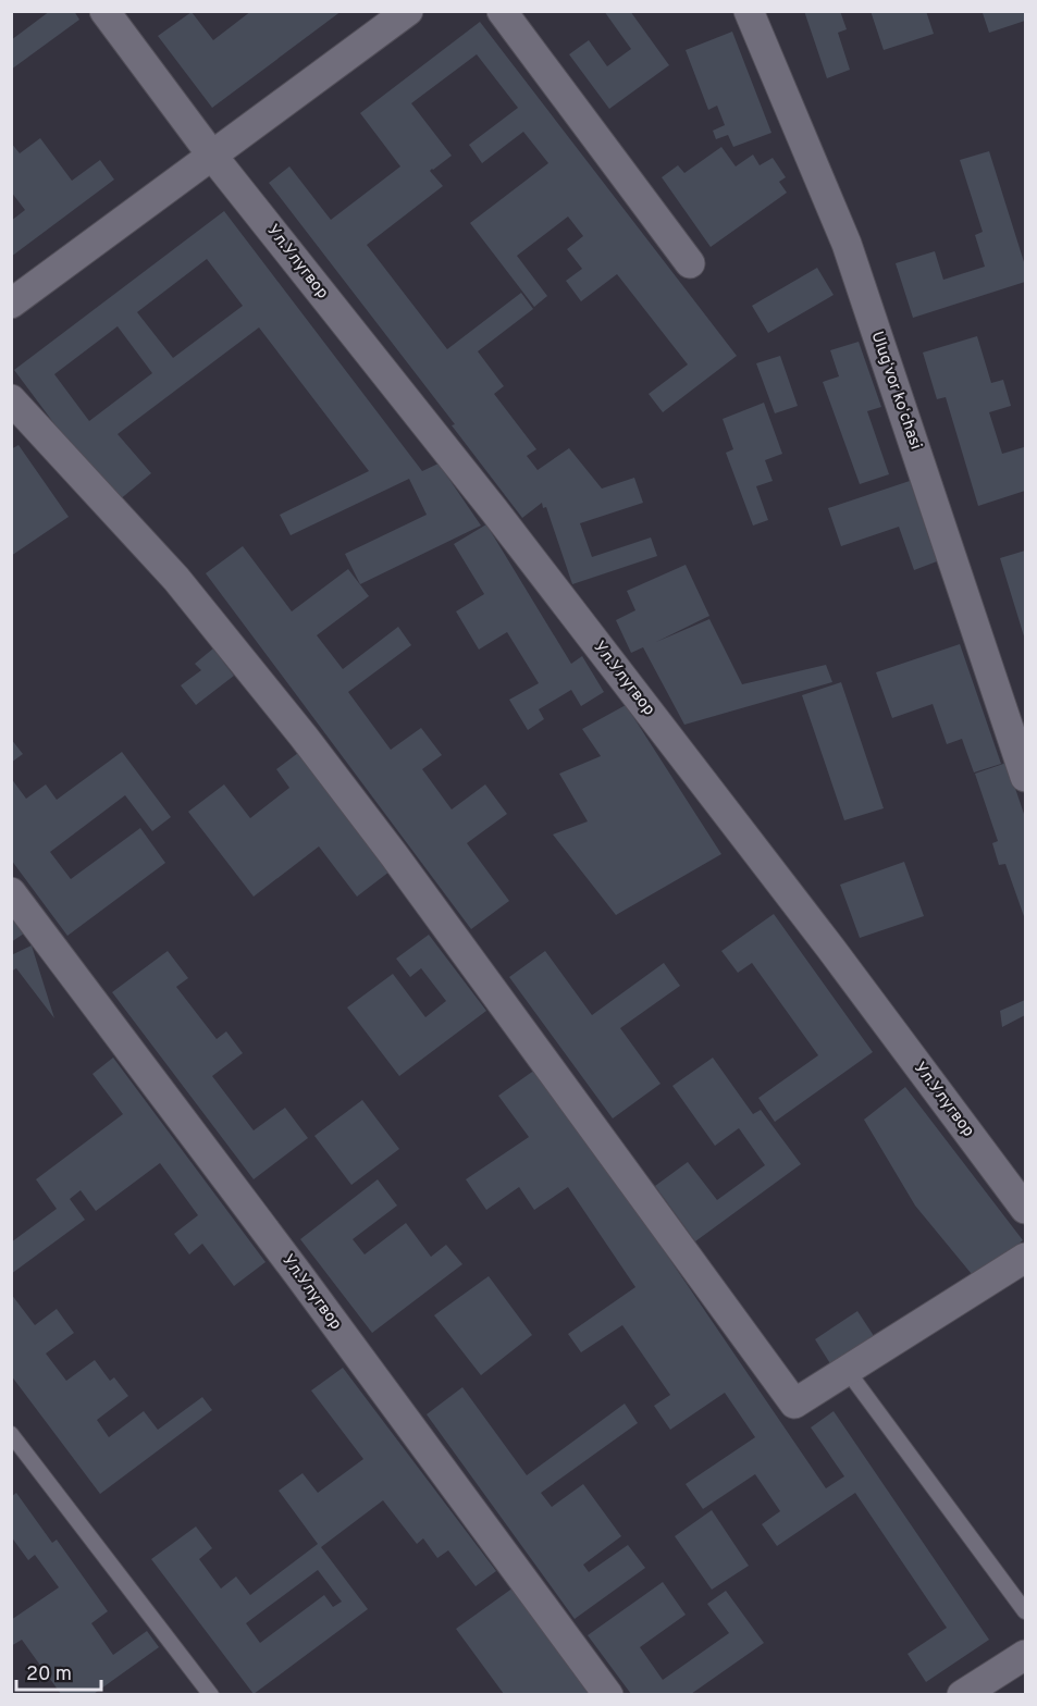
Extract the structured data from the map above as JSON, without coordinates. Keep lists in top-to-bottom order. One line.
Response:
{"streets":{"street":["Ул.Улугвор","Ulugʻvor koʻchasi"]},"scale_bar":"20 m"}
